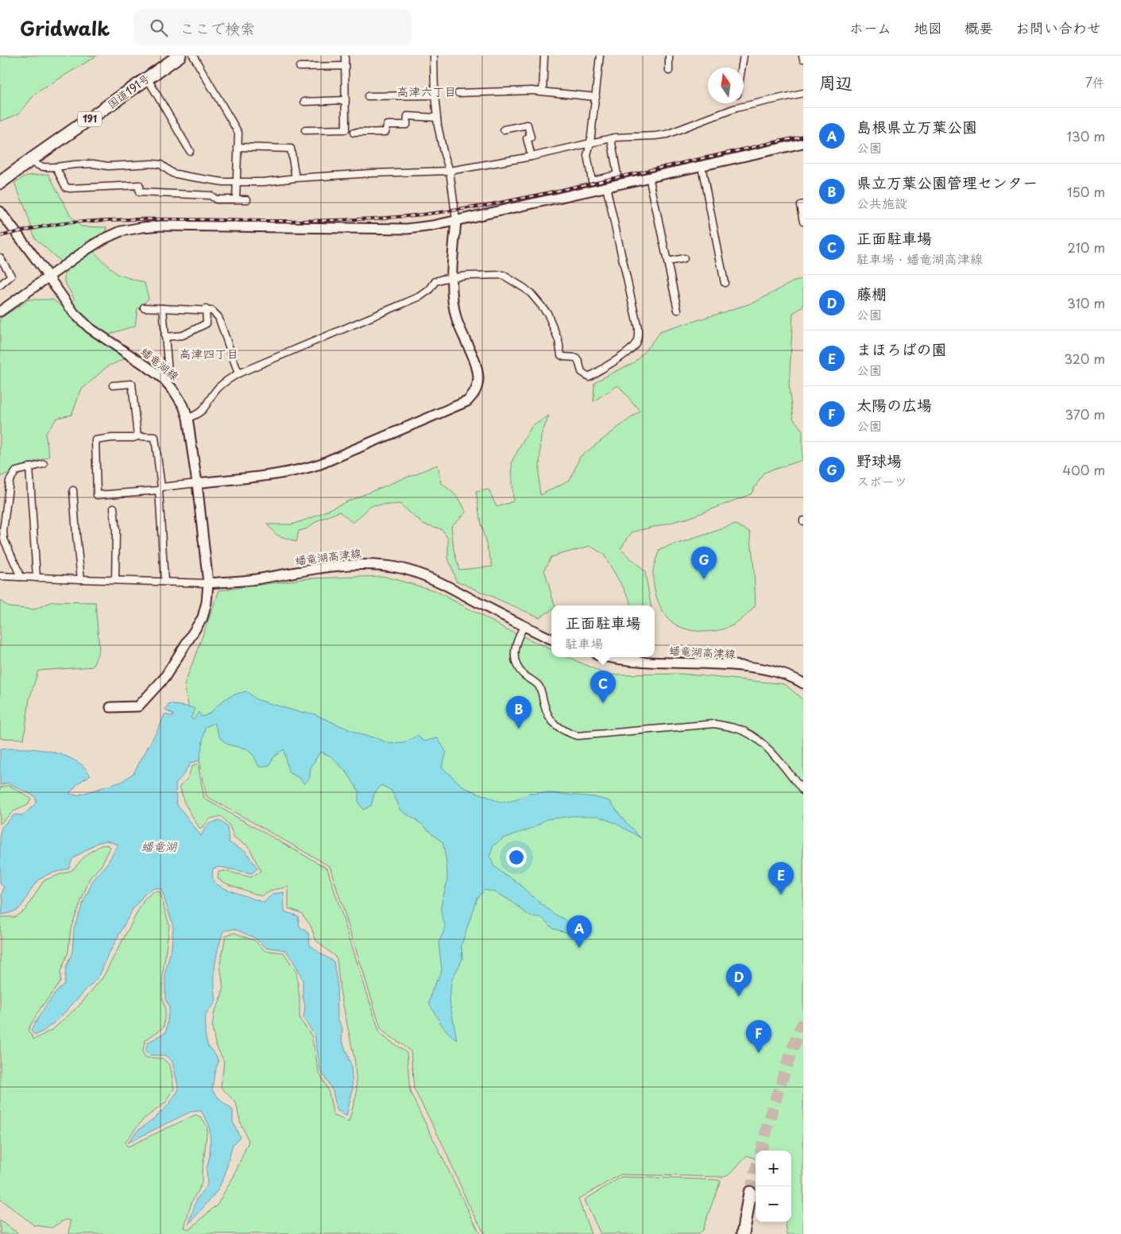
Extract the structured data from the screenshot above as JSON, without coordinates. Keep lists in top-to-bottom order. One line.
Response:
{"streets":{"highway":["国道191号","191"],"street":["蟠竜湖線","蟠竜湖高津線"]},"crossings":[["蟠竜湖線","蟠竜湖高津線"]],"districts":["高津六丁目","高津四丁目"],"water":["蟠竜湖"],"north":"top","page":{"header":"Gridwalk","search":"ここで検索","nav":["ホーム","地図","概要","お問い合わせ"],"heading":["周辺","7件"],"list":[{"mark":"A","name":"島根県立万葉公園","note":"公園","value":"130 m"},{"mark":"B","name":"県立万葉公園管理センター","note":"公共施設","value":"150 m"},{"mark":"C","name":"正面駐車場","note":"駐車場 · 蟠竜湖高津線","value":"210 m"},{"mark":"D","name":"藤棚","note":"公園","value":"310 m"},{"mark":"E","name":"まほろばの園","note":"公園","value":"320 m"},{"mark":"F","name":"太陽の広場","note":"公園","value":"370 m"},{"mark":"G","name":"野球場","note":"スポーツ","value":"400 m"}],"pins":["G","C","B","E","A","D","F"],"popup":["正面駐車場","駐車場"],"map_buttons":["+","−"]}}
